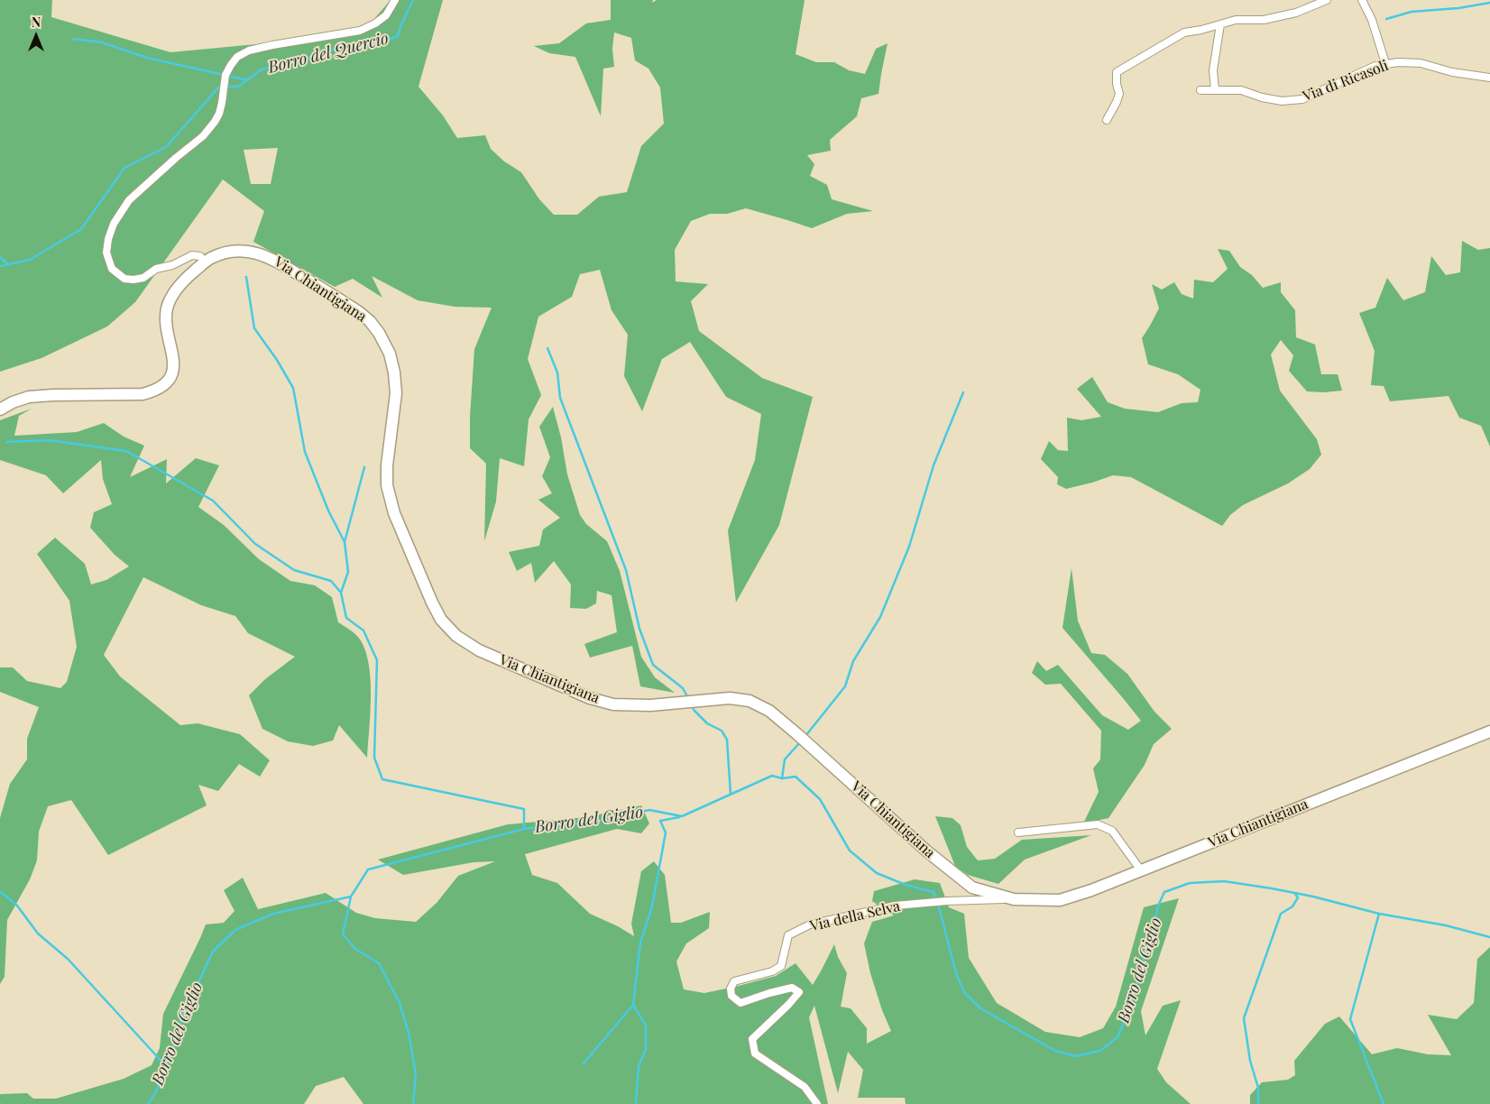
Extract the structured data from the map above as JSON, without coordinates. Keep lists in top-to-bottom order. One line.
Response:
{"streets":{"main road":["Via Chiantigiana"],"street":["Via di Ricasoli","Via della Selva"]},"crossings":[["Via Chiantigiana","Via della Selva"]],"water":["Borro del Quercio","Borro del Giglio"],"north":"top"}
